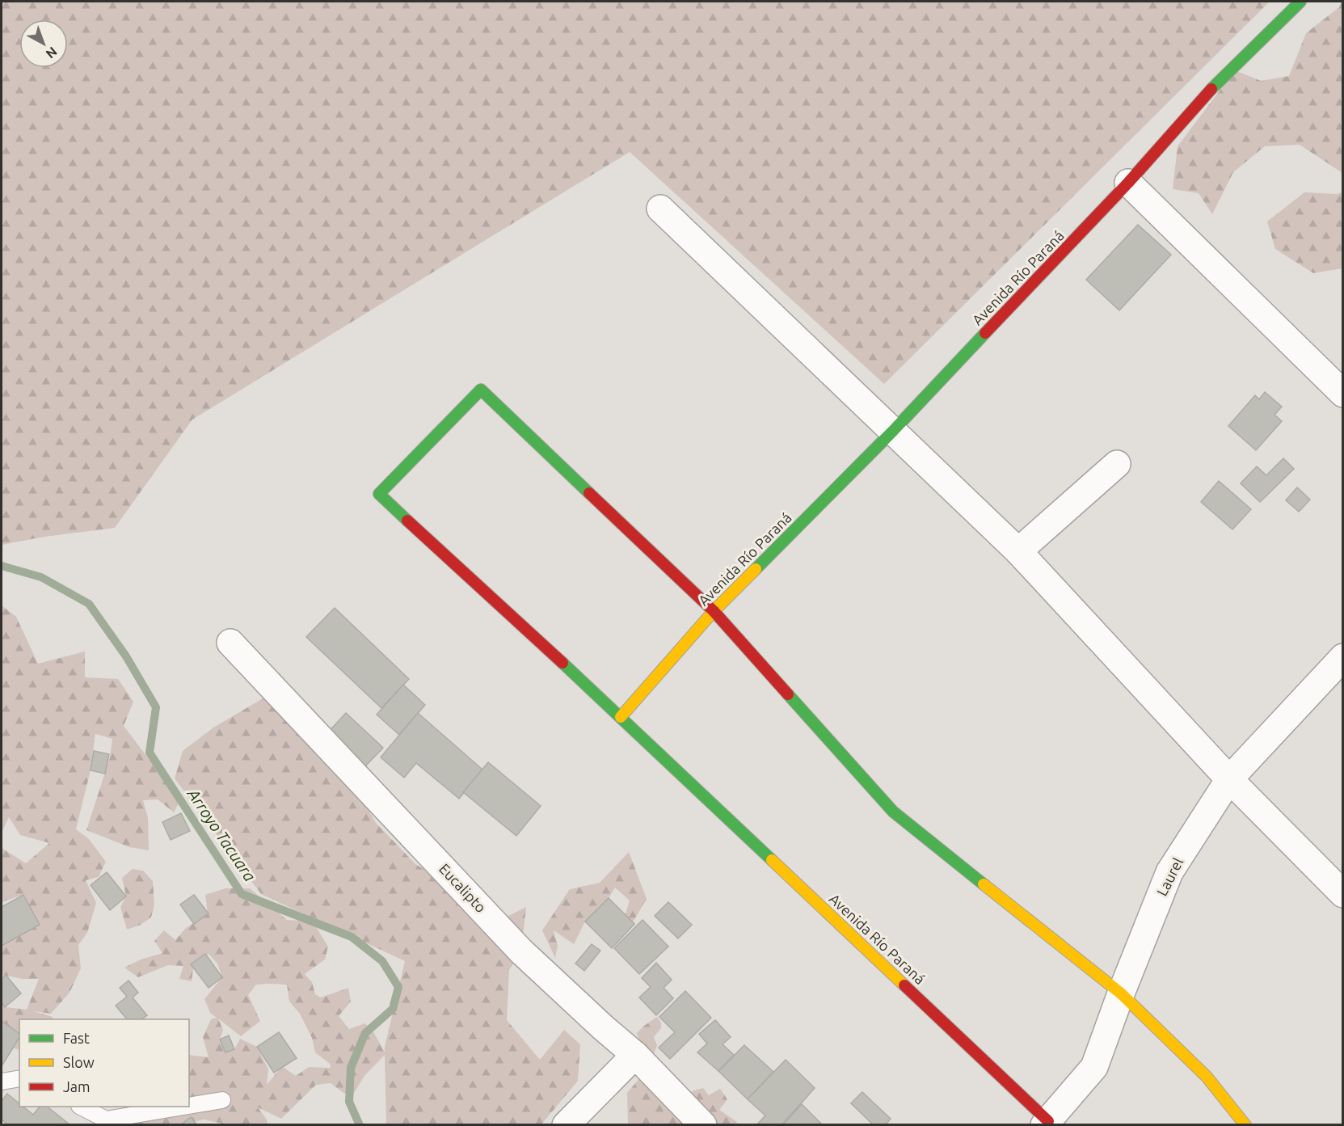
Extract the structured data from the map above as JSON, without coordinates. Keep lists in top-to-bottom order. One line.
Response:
{"streets":{"street":["Avenida Río Paraná","Laurel","Eucalipto"]},"crossings":[["Avenida Río Paraná","Laurel"]],"water":["Arroyo Tacuara"],"legend":["Fast","Slow","Jam"],"north":"bottom right"}
